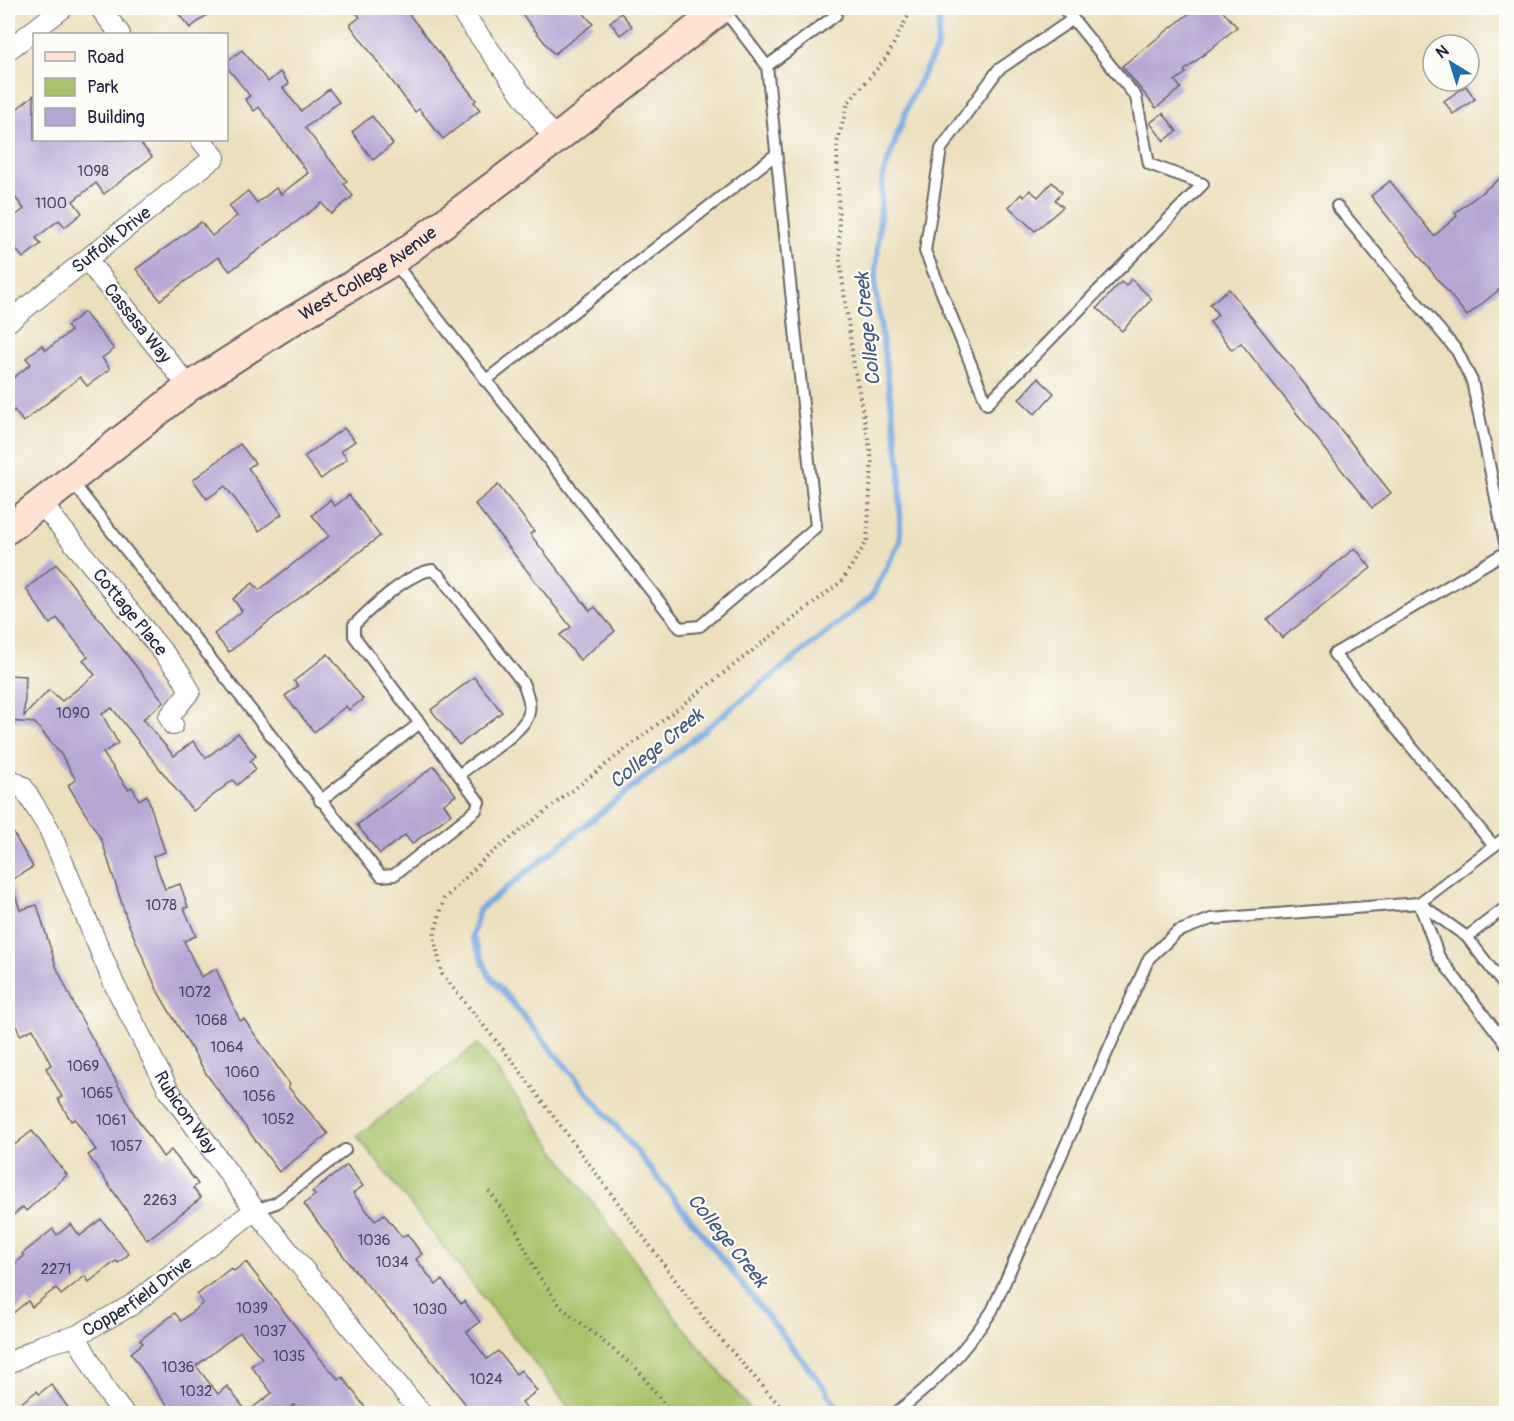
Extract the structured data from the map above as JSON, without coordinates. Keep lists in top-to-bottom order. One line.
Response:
{"streets":{"main road":["West College Avenue"],"street":["Suffolk Drive","Cassasa Way","Cottage Place","Rubicon Way","Copperfield Drive"]},"crossings":[["Suffolk Drive","Cassasa Way"],["West College Avenue","Cassasa Way"],["West College Avenue","Cottage Place"],["Rubicon Way","Copperfield Drive"]],"water":["College Creek"],"house_numbers":["1098","1100","1090","1078","1072","1068","1064","1069","1060","1065","1056","1052","1061","1057","2263","1036","1034","2271","1039","1030","1037","1035","1036","1024","1032"],"legend":["Road","Park","Building"],"north":"top left"}
